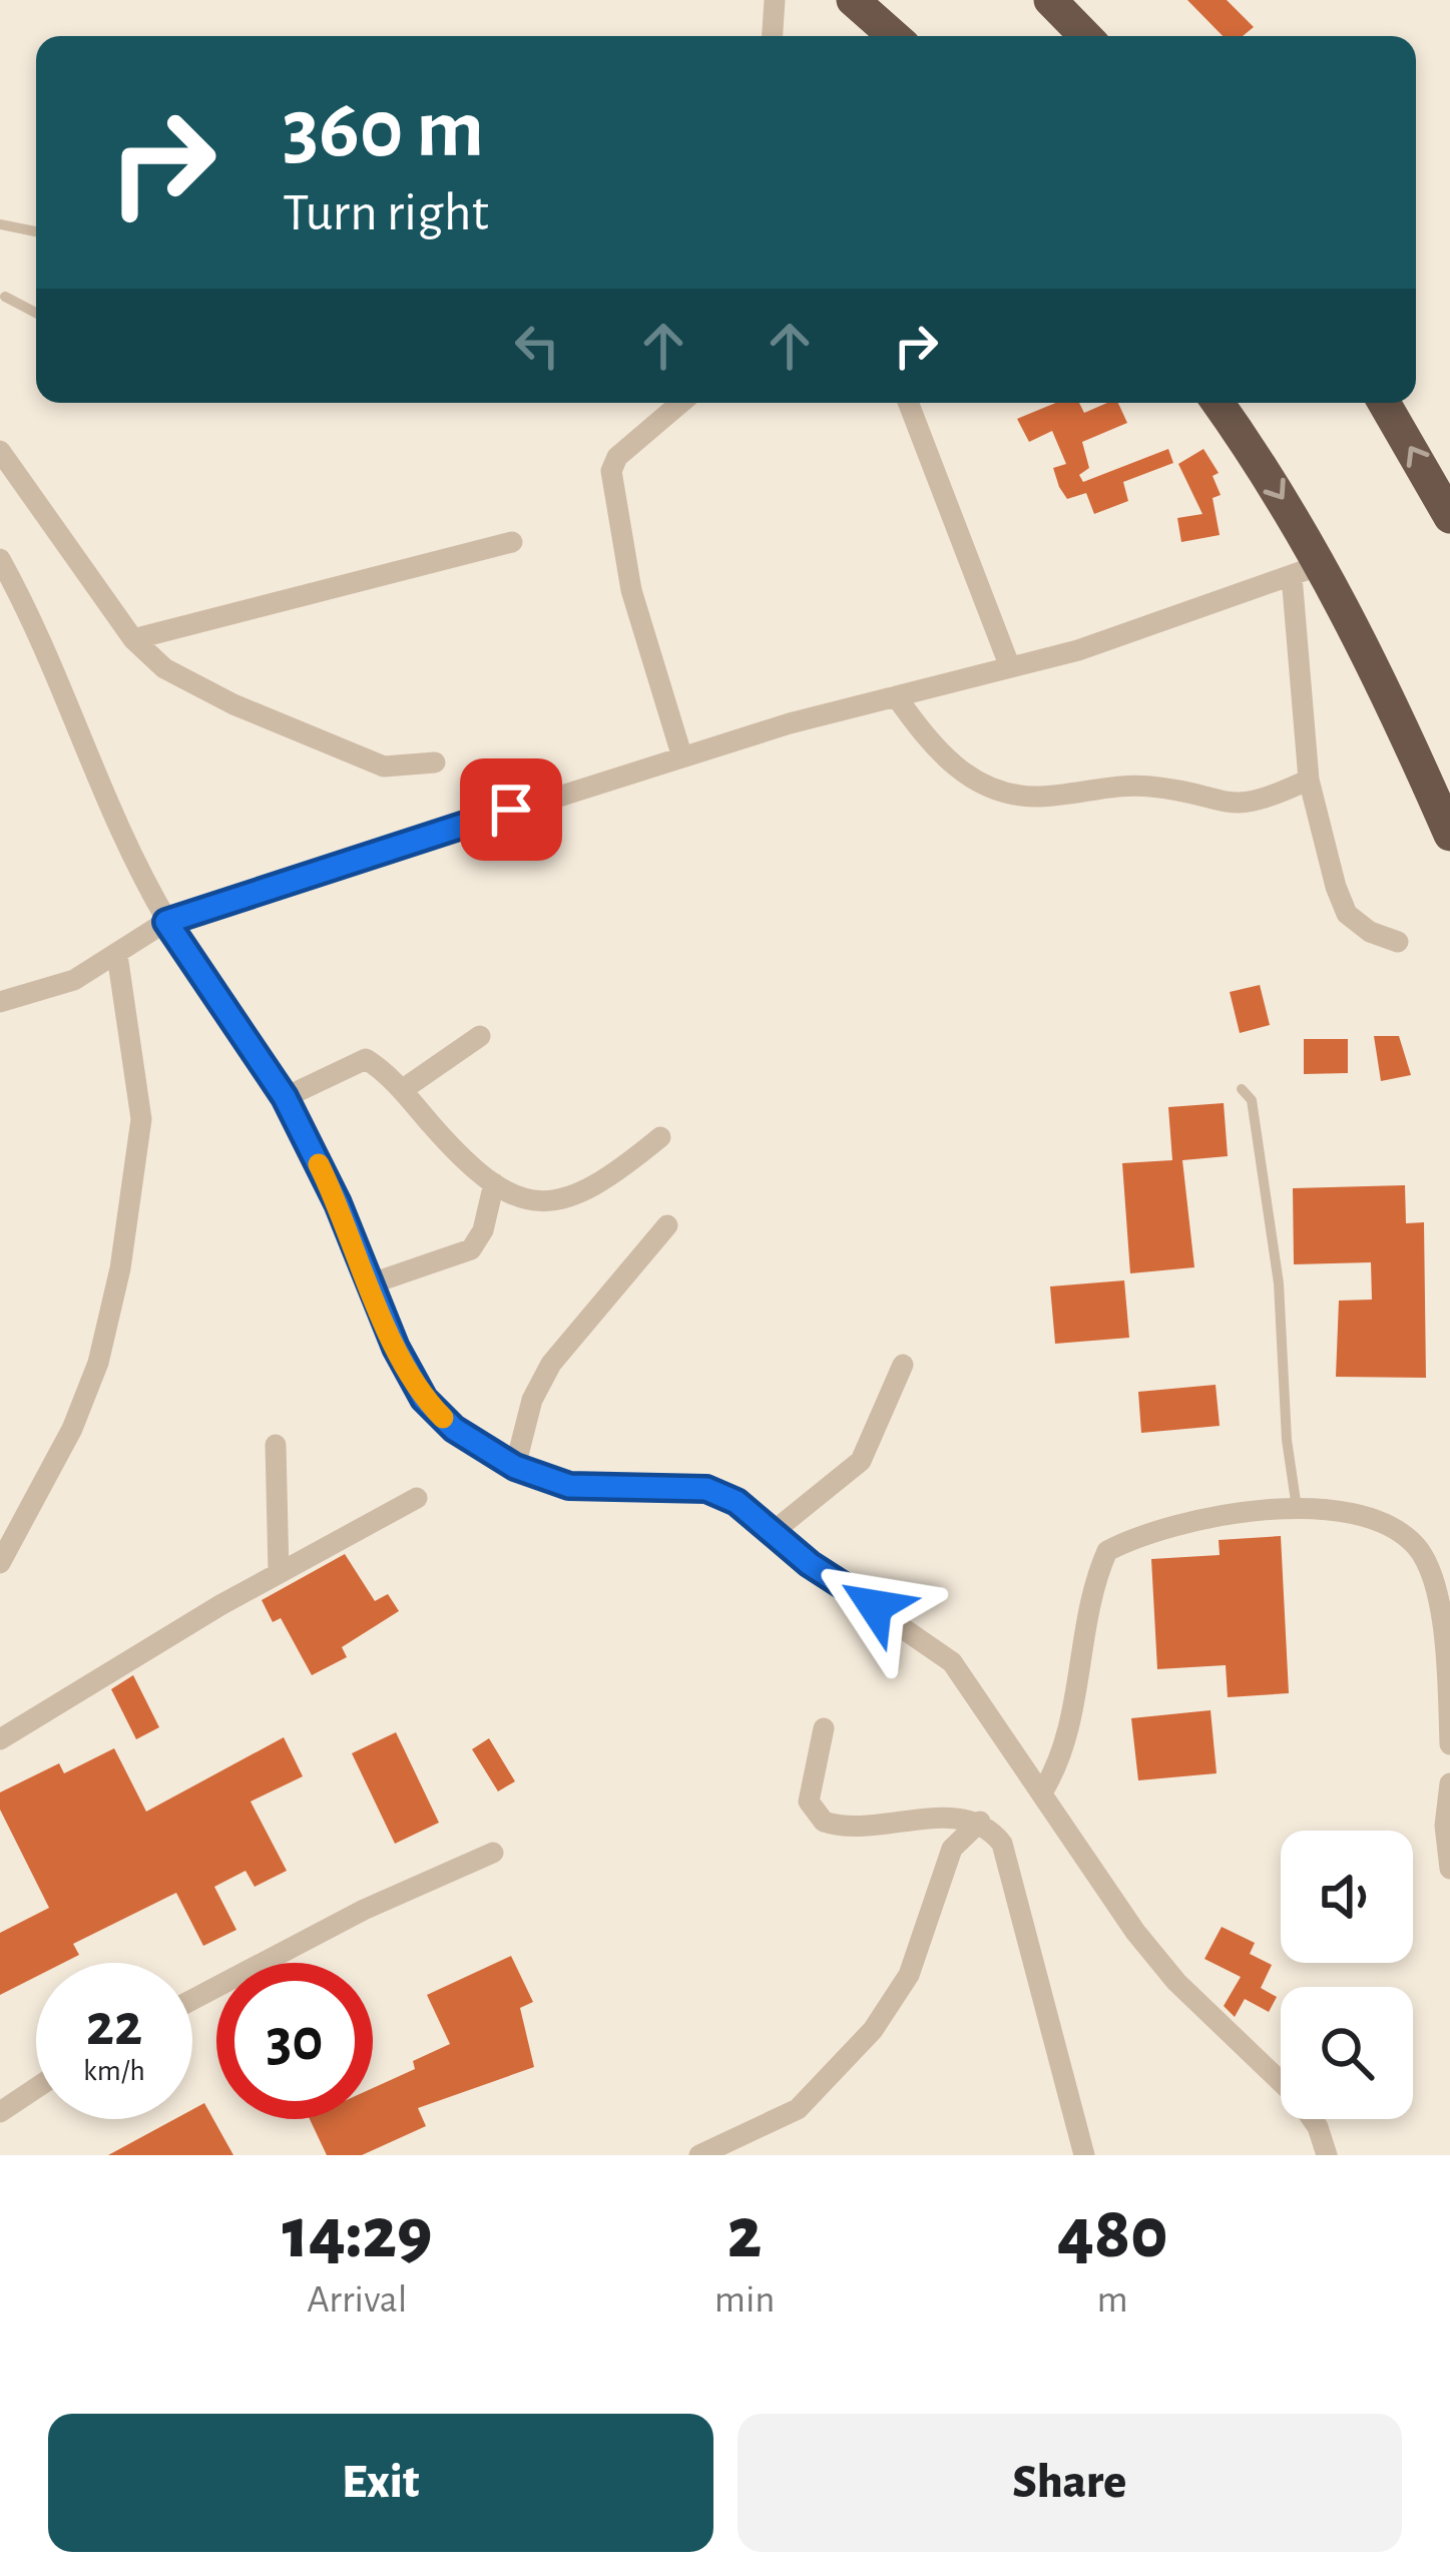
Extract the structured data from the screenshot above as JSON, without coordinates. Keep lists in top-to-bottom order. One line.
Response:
{"page":{"turn":["360 m","Turn right"],"speed":"22 km/h","limit":"30","eta":["14:29","Arrival","2","min","480","m"],"buttons":["Exit","Share"]}}
